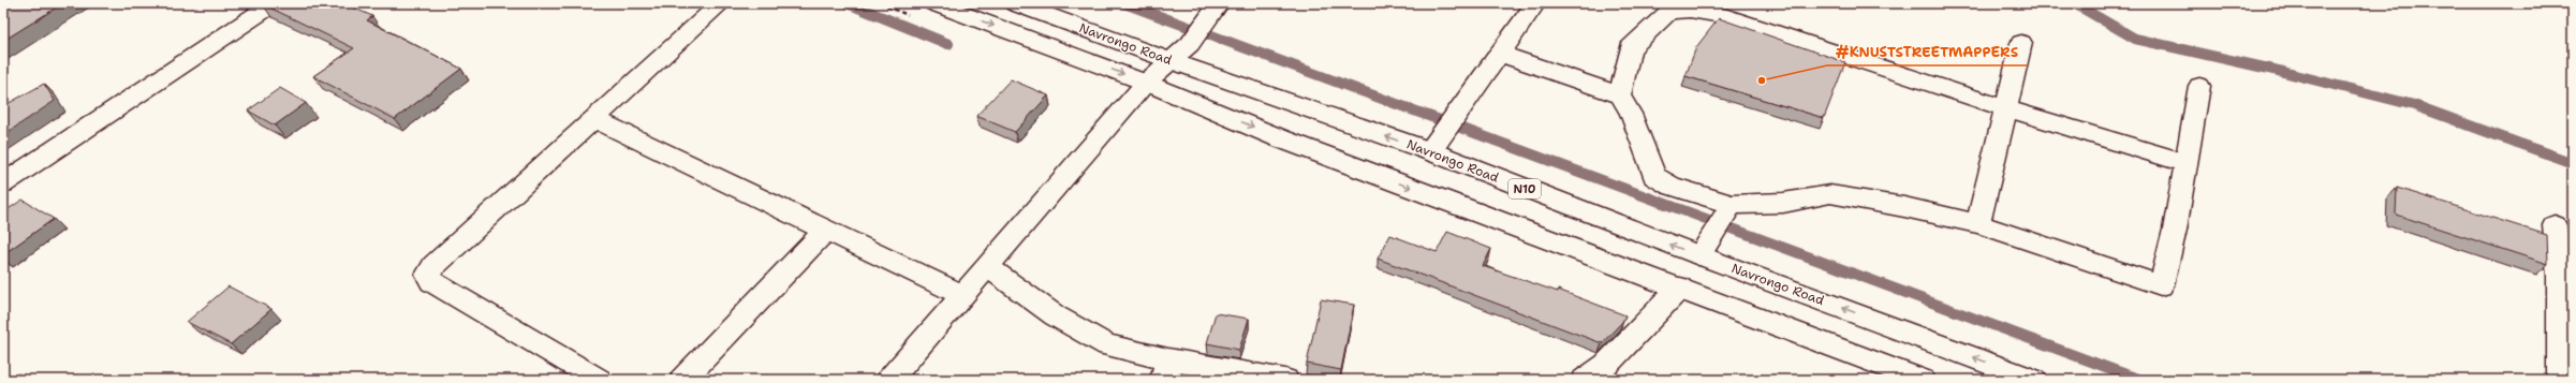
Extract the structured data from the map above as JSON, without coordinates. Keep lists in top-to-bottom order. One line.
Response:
{"streets":{"main road":["Navrongo Road","N10"]},"places":["#KNUSTSTREETMAPPERS"]}
